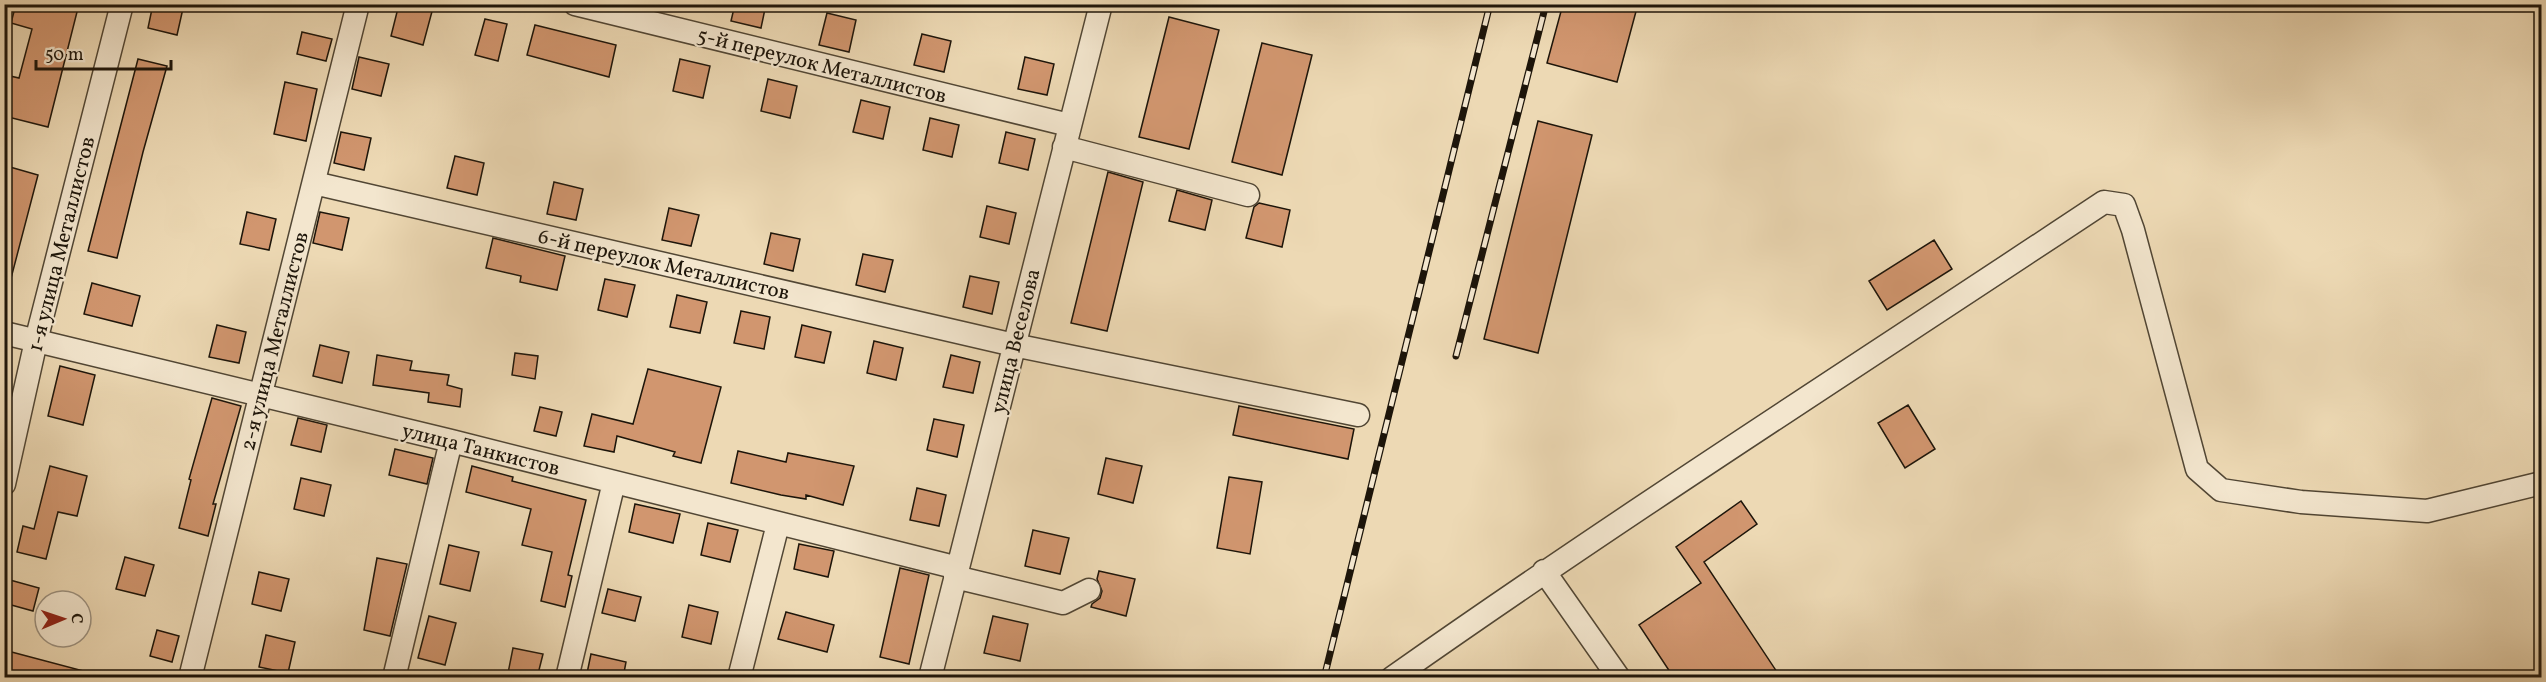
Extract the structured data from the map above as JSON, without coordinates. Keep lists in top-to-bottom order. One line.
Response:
{"streets":{"street":["5-й переулок Металлистов","1-я улица Металлистов","6-й переулок Металлистов","2-я улица Металлистов","улица Веселова","улица Танкистов"]},"crossings":[["5-й переулок Металлистов","улица Веселова"],["1-я улица Металлистов","улица Танкистов"],["6-й переулок Металлистов","2-я улица Металлистов"],["6-й переулок Металлистов","улица Веселова"],["2-я улица Металлистов","улица Танкистов"],["улица Веселова","улица Танкистов"]],"scale_bar":"50 m","north":"right"}
